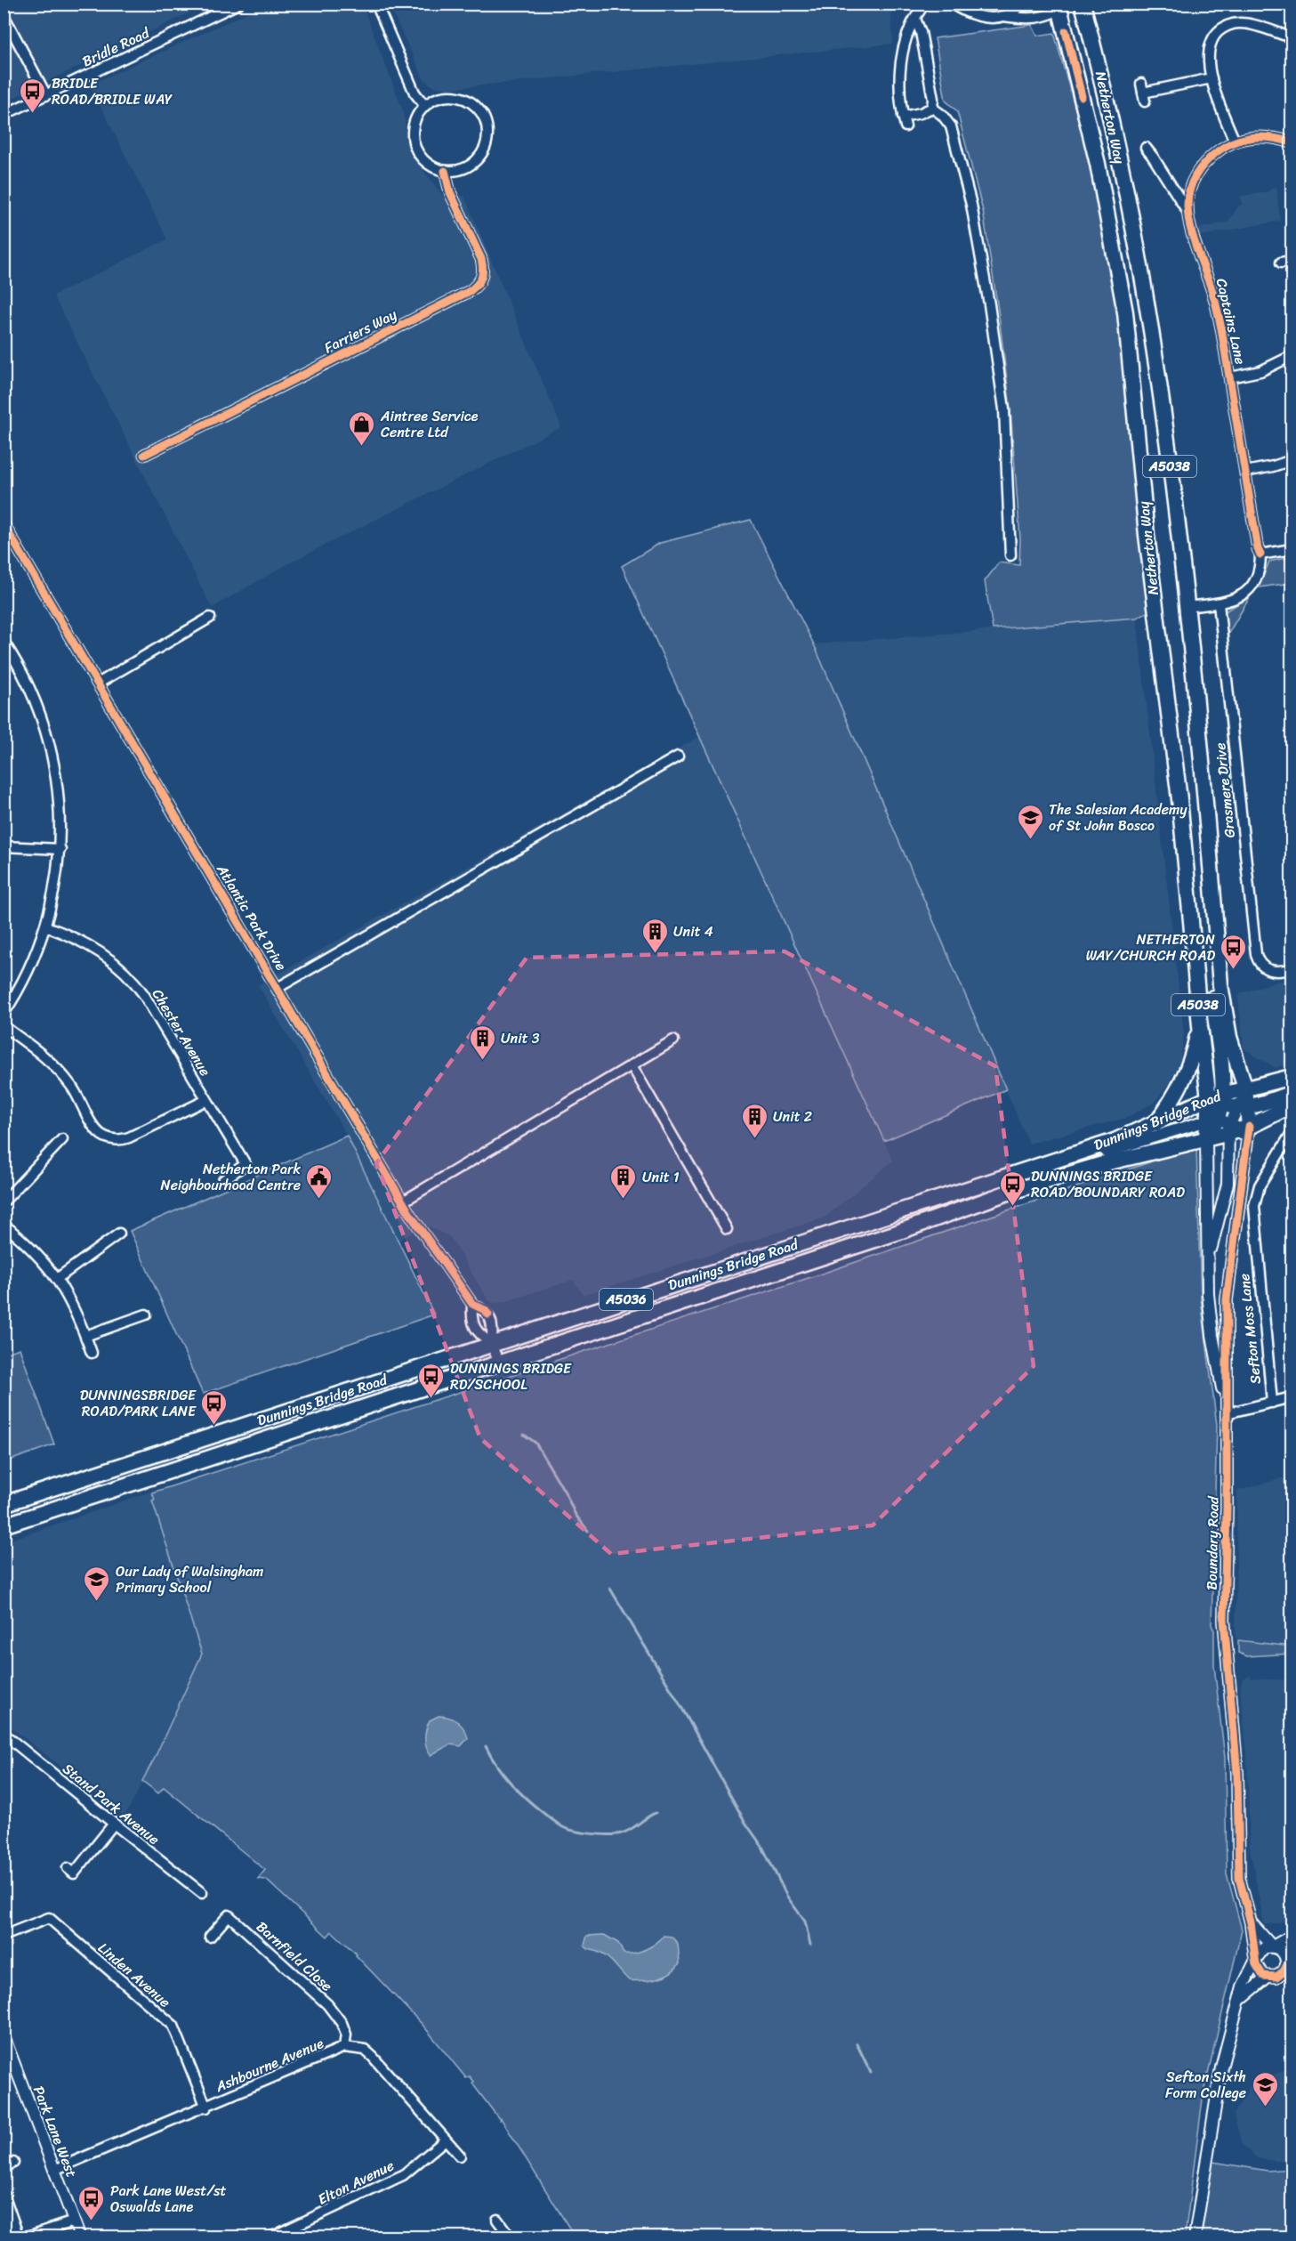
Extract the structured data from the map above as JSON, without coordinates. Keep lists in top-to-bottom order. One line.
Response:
{"streets":{"main road":["Netherton Way","A5038","Dunnings Bridge Road","A5036"],"street":["Bridle Road","Captains Lane","Farriers Way","Grasmere Drive","Atlantic Park Drive","Chester Avenue","Sefton Moss Lane","Boundary Road","Stand Park Avenue","Barnfield Close","Linden Avenue","Ashbourne Avenue","Park Lane West","Elton Avenue"]},"crossings":[["Netherton Way","Dunnings Bridge Road"],["Netherton Way","A5036"],["Netherton Way","Boundary Road"],["Atlantic Park Drive","Dunnings Bridge Road"],["Dunnings Bridge Road","A5036"],["Dunnings Bridge Road","Boundary Road"],["A5036","Boundary Road"],["Barnfield Close","Ashbourne Avenue"],["Linden Avenue","Ashbourne Avenue"],["Ashbourne Avenue","Park Lane West"],["Ashbourne Avenue","Elton Avenue"]],"places":{"bus stop":["BRIDLE ROAD/BRIDLE WAY","NETHERTON WAY/CHURCH ROAD","DUNNINGS BRIDGE ROAD/BOUNDARY ROAD","DUNNINGS BRIDGE RD/SCHOOL","DUNNINGSBRIDGE ROAD/PARK LANE","Park Lane West/st Oswalds Lane"],"shop":["Aintree Service Centre Ltd"],"school or university":["The Salesian Academy of St John Bosco","Our Lady of Walsingham Primary School","Sefton Sixth Form College"],"building":["Unit 4","Unit 3","Unit 2","Unit 1"],"public building":["Netherton Park Neighbourhood Centre"]}}
